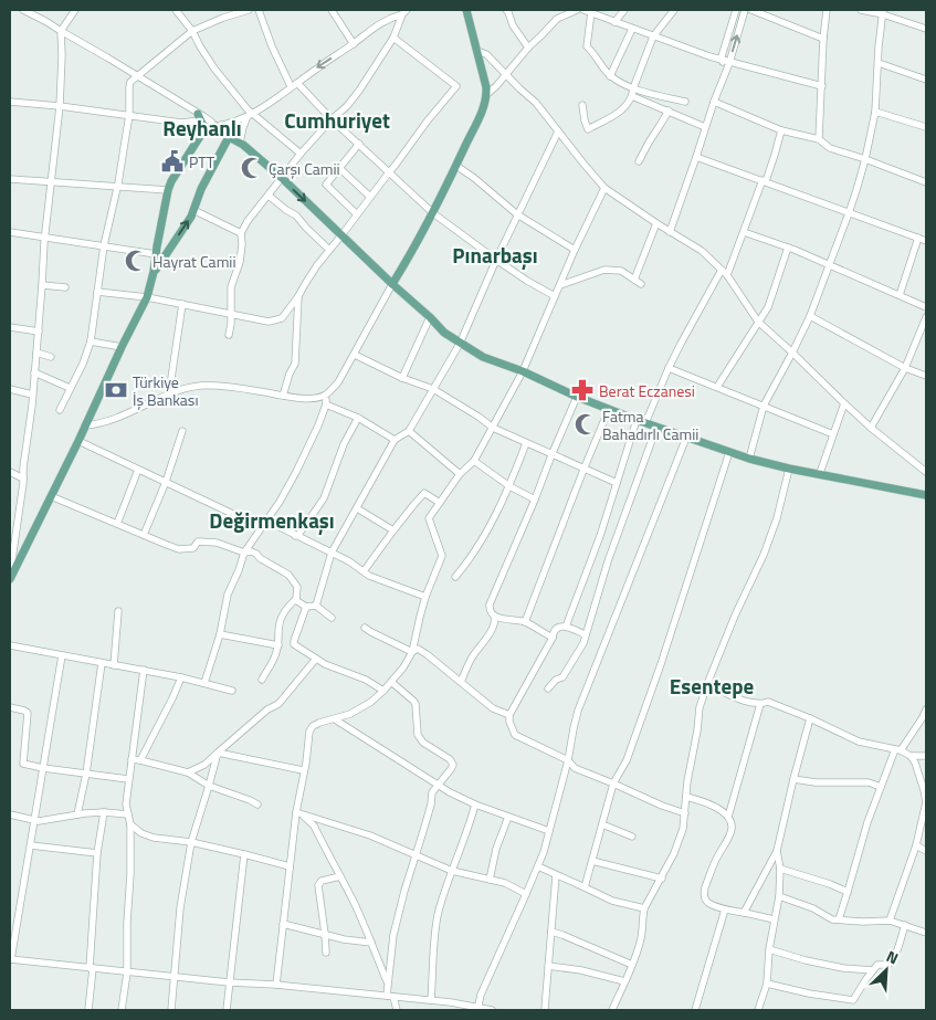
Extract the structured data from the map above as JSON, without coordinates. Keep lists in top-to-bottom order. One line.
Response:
{"districts":["Cumhuriyet","Reyhanlı","Pınarbaşı","Değirmenkaşı","Esentepe"],"places":{"public building":["PTT"],"mosque":["Çarşı Camii","Hayrat Camii","Fatma Bahadırlı Camii"],"bank":["Türkiye İş Bankası"],"pharmacy":["Berat Eczanesi"]},"north":"top right"}
